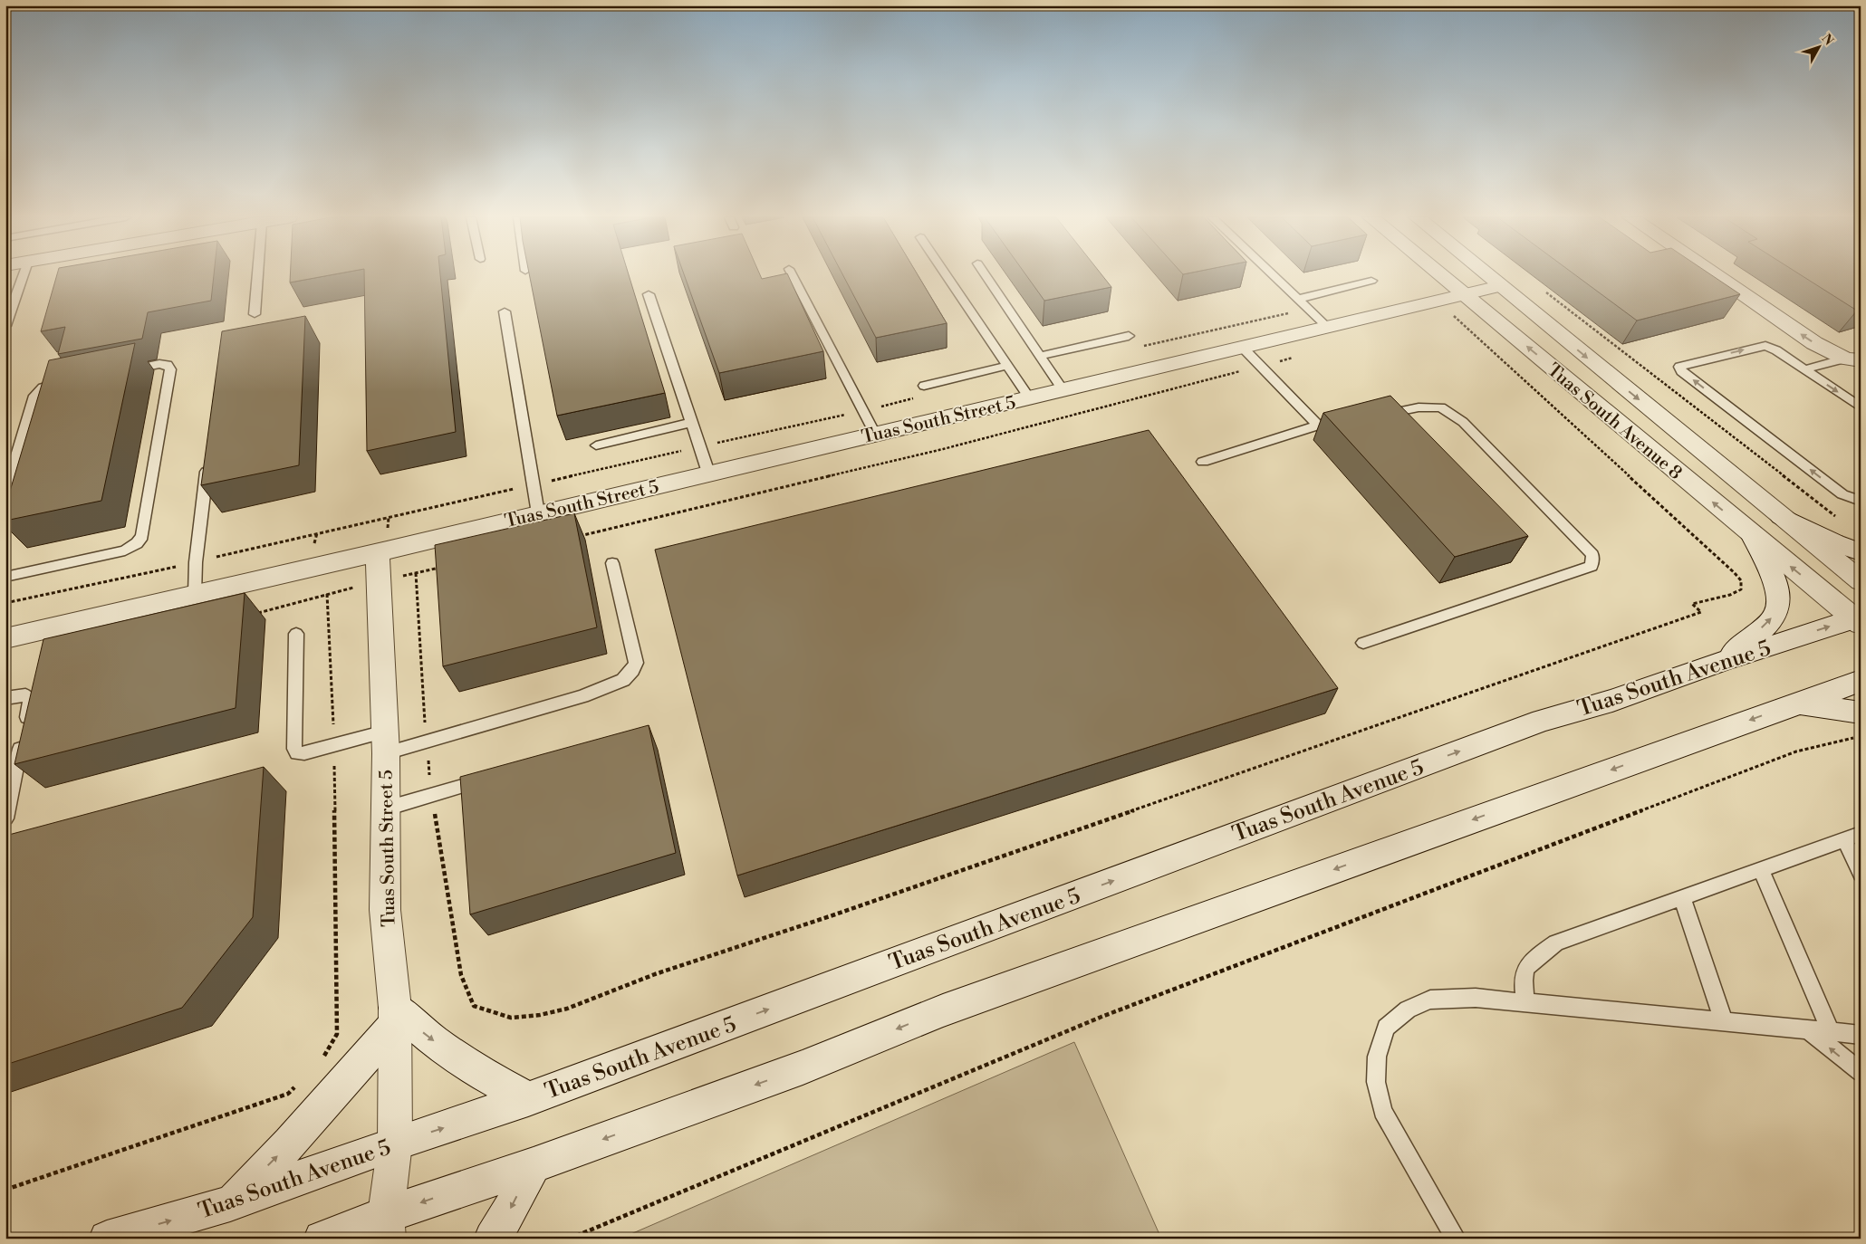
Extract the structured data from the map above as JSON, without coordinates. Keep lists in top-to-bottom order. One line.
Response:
{"streets":{"street":["Tuas South Street 5","Tuas South Avenue 8","Tuas South Avenue 5"]},"crossings":[["Tuas South Street 5","Tuas South Avenue 8"],["Tuas South Street 5","Tuas South Avenue 5"],["Tuas South Avenue 8","Tuas South Avenue 5"]],"north":"top right"}
